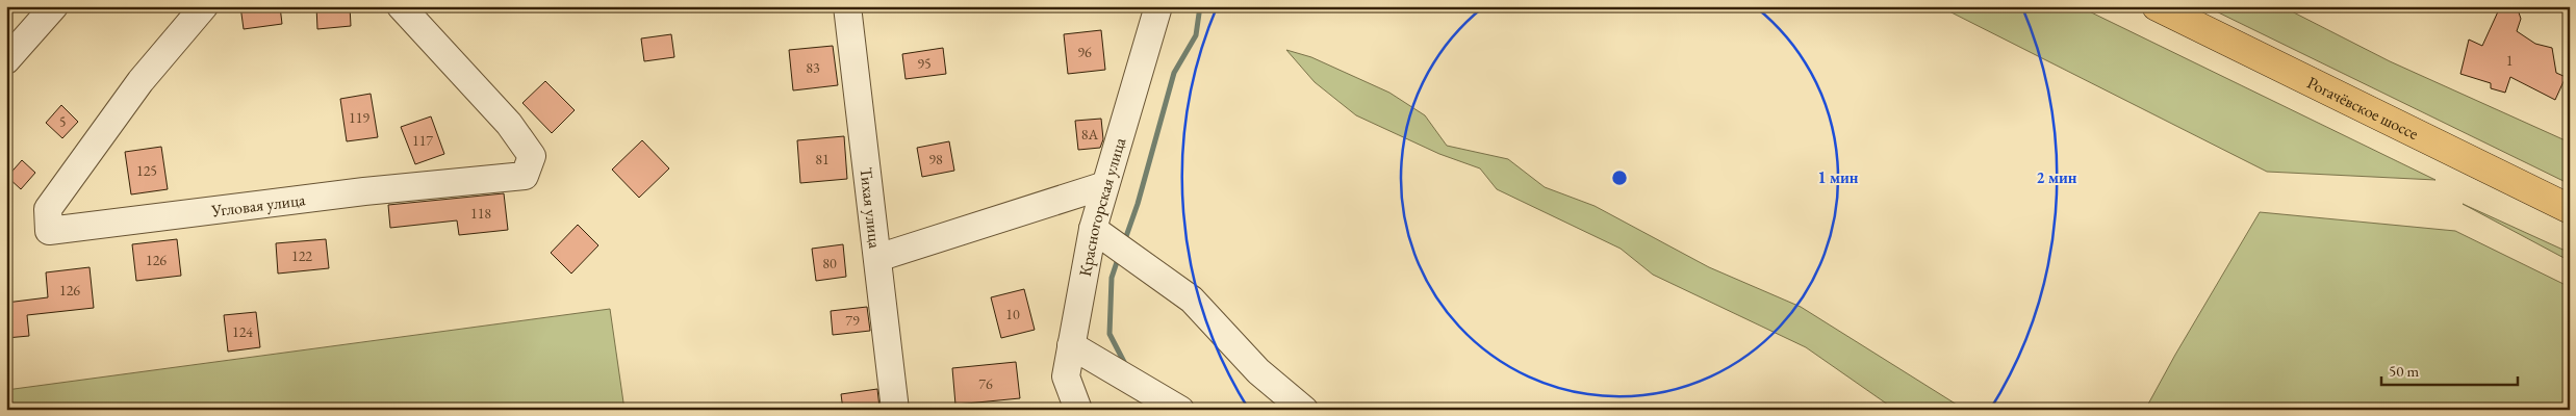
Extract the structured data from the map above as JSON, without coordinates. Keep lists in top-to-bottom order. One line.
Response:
{"streets":{"main road":["Рогачёвское шоссе"],"street":["Угловая улица","Красногорская улица","Тихая улица"]},"house_numbers":["96","1","95","83","119","5","8А","117","81","98","125","118","122","126","80","126","10","79","124","76"],"scale_bar":"50 m","rings":["1 мин","2 мин"]}
